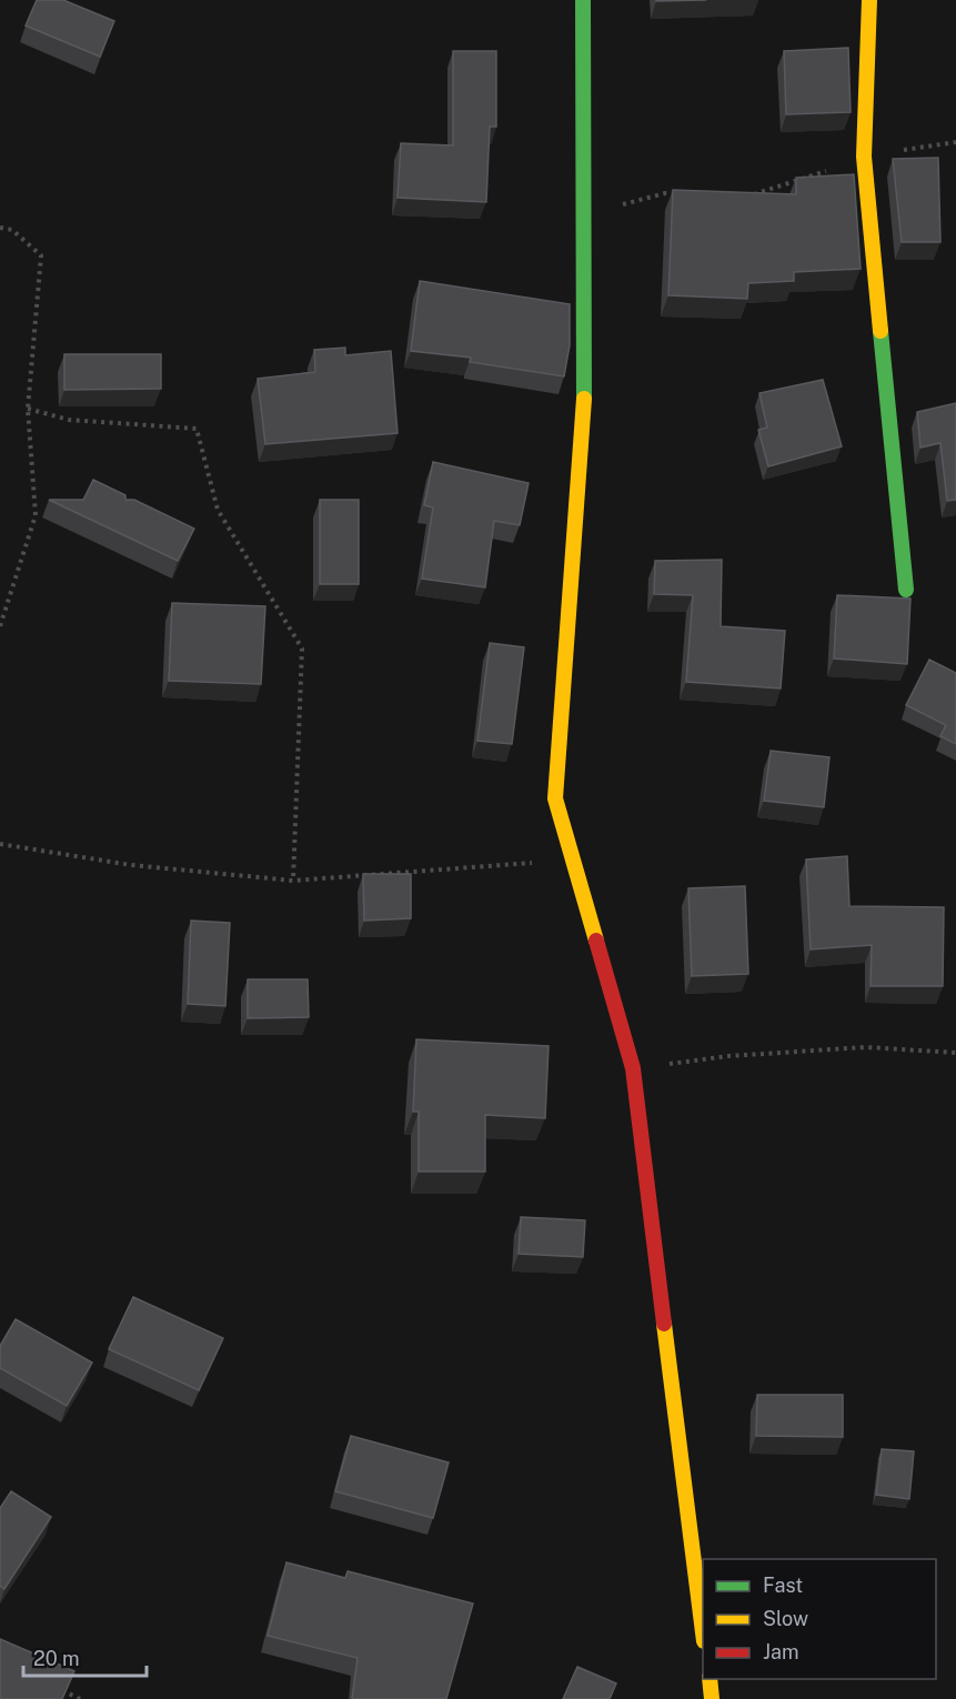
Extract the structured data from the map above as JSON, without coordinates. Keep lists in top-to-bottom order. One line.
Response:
{"legend":["Fast","Slow","Jam"],"scale_bar":"20 m"}
